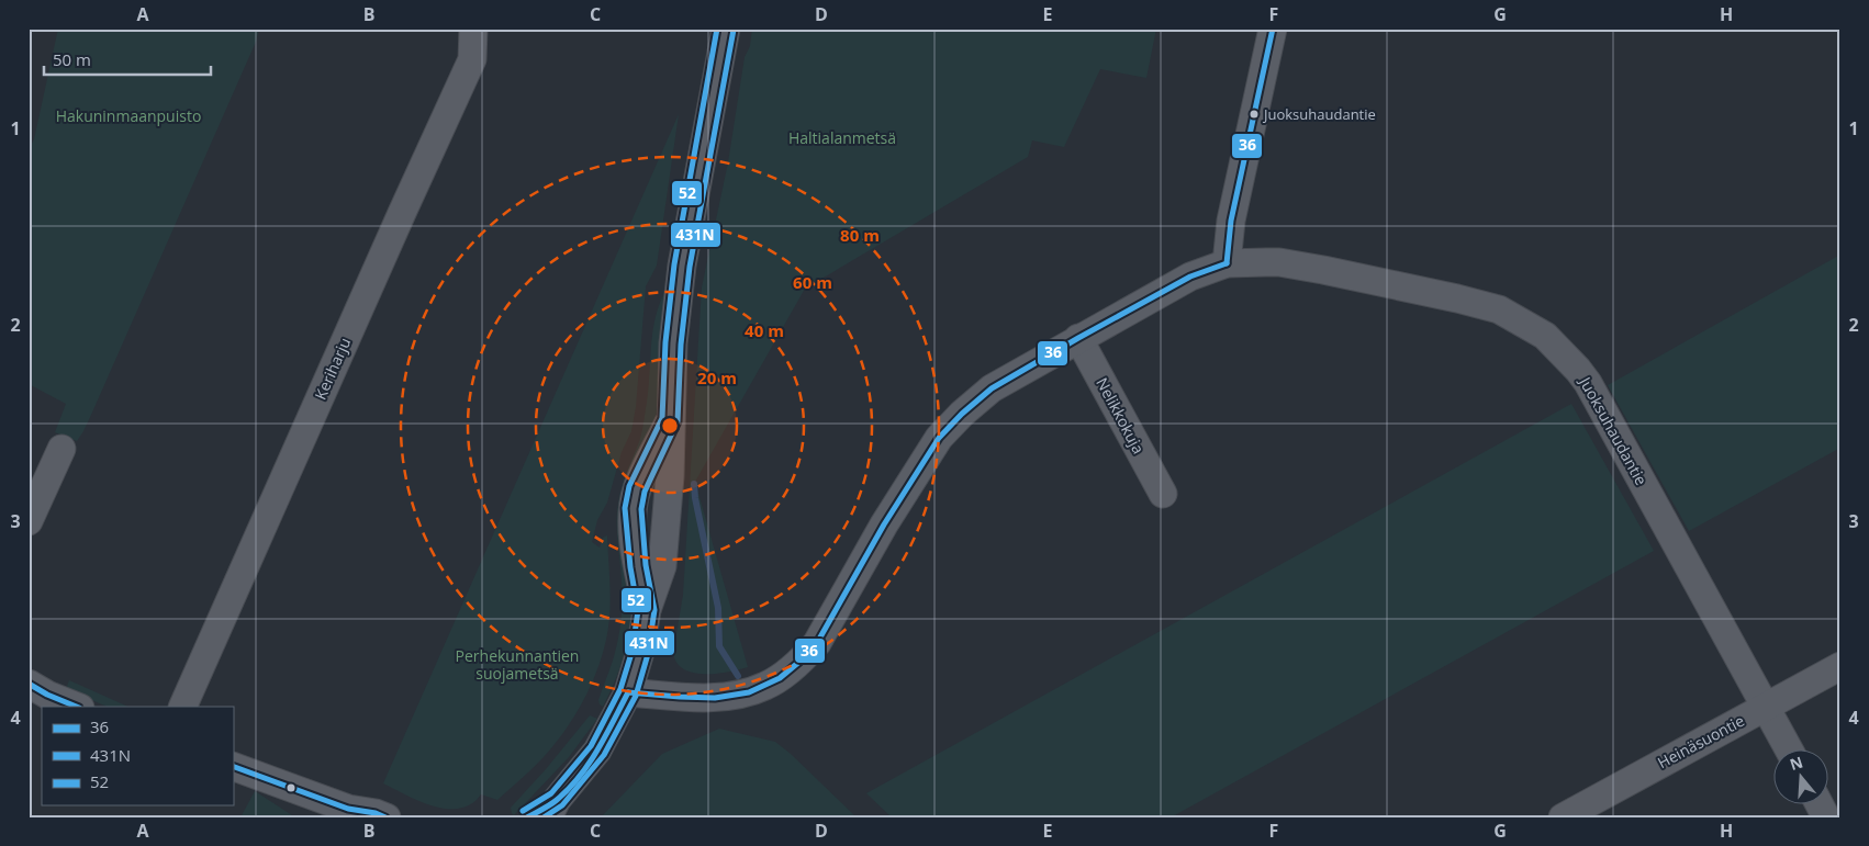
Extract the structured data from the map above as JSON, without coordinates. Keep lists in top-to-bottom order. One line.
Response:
{"streets":{"street":["Keriharju","Nelikkokuja","Juoksuhaudantie","Heinäsuontie"]},"crossings":[["Nelikkokuja","Juoksuhaudantie"],["Juoksuhaudantie","Heinäsuontie"]],"parks":["Hakuninmaanpuisto","Haltialanmetsä","Perhekunnantien suojametsä"],"places":["Juoksuhaudantie"],"lines":["transit line 36","transit line 52","transit line 431N"],"legend":["36","431N","52"],"scale_bar":"50 m","north":"top","grid":{"columns":["A","B","C","D","E","F","G","H"],"rows":["1","2","3","4"]},"rings":["80 m","60 m","40 m","20 m"]}
